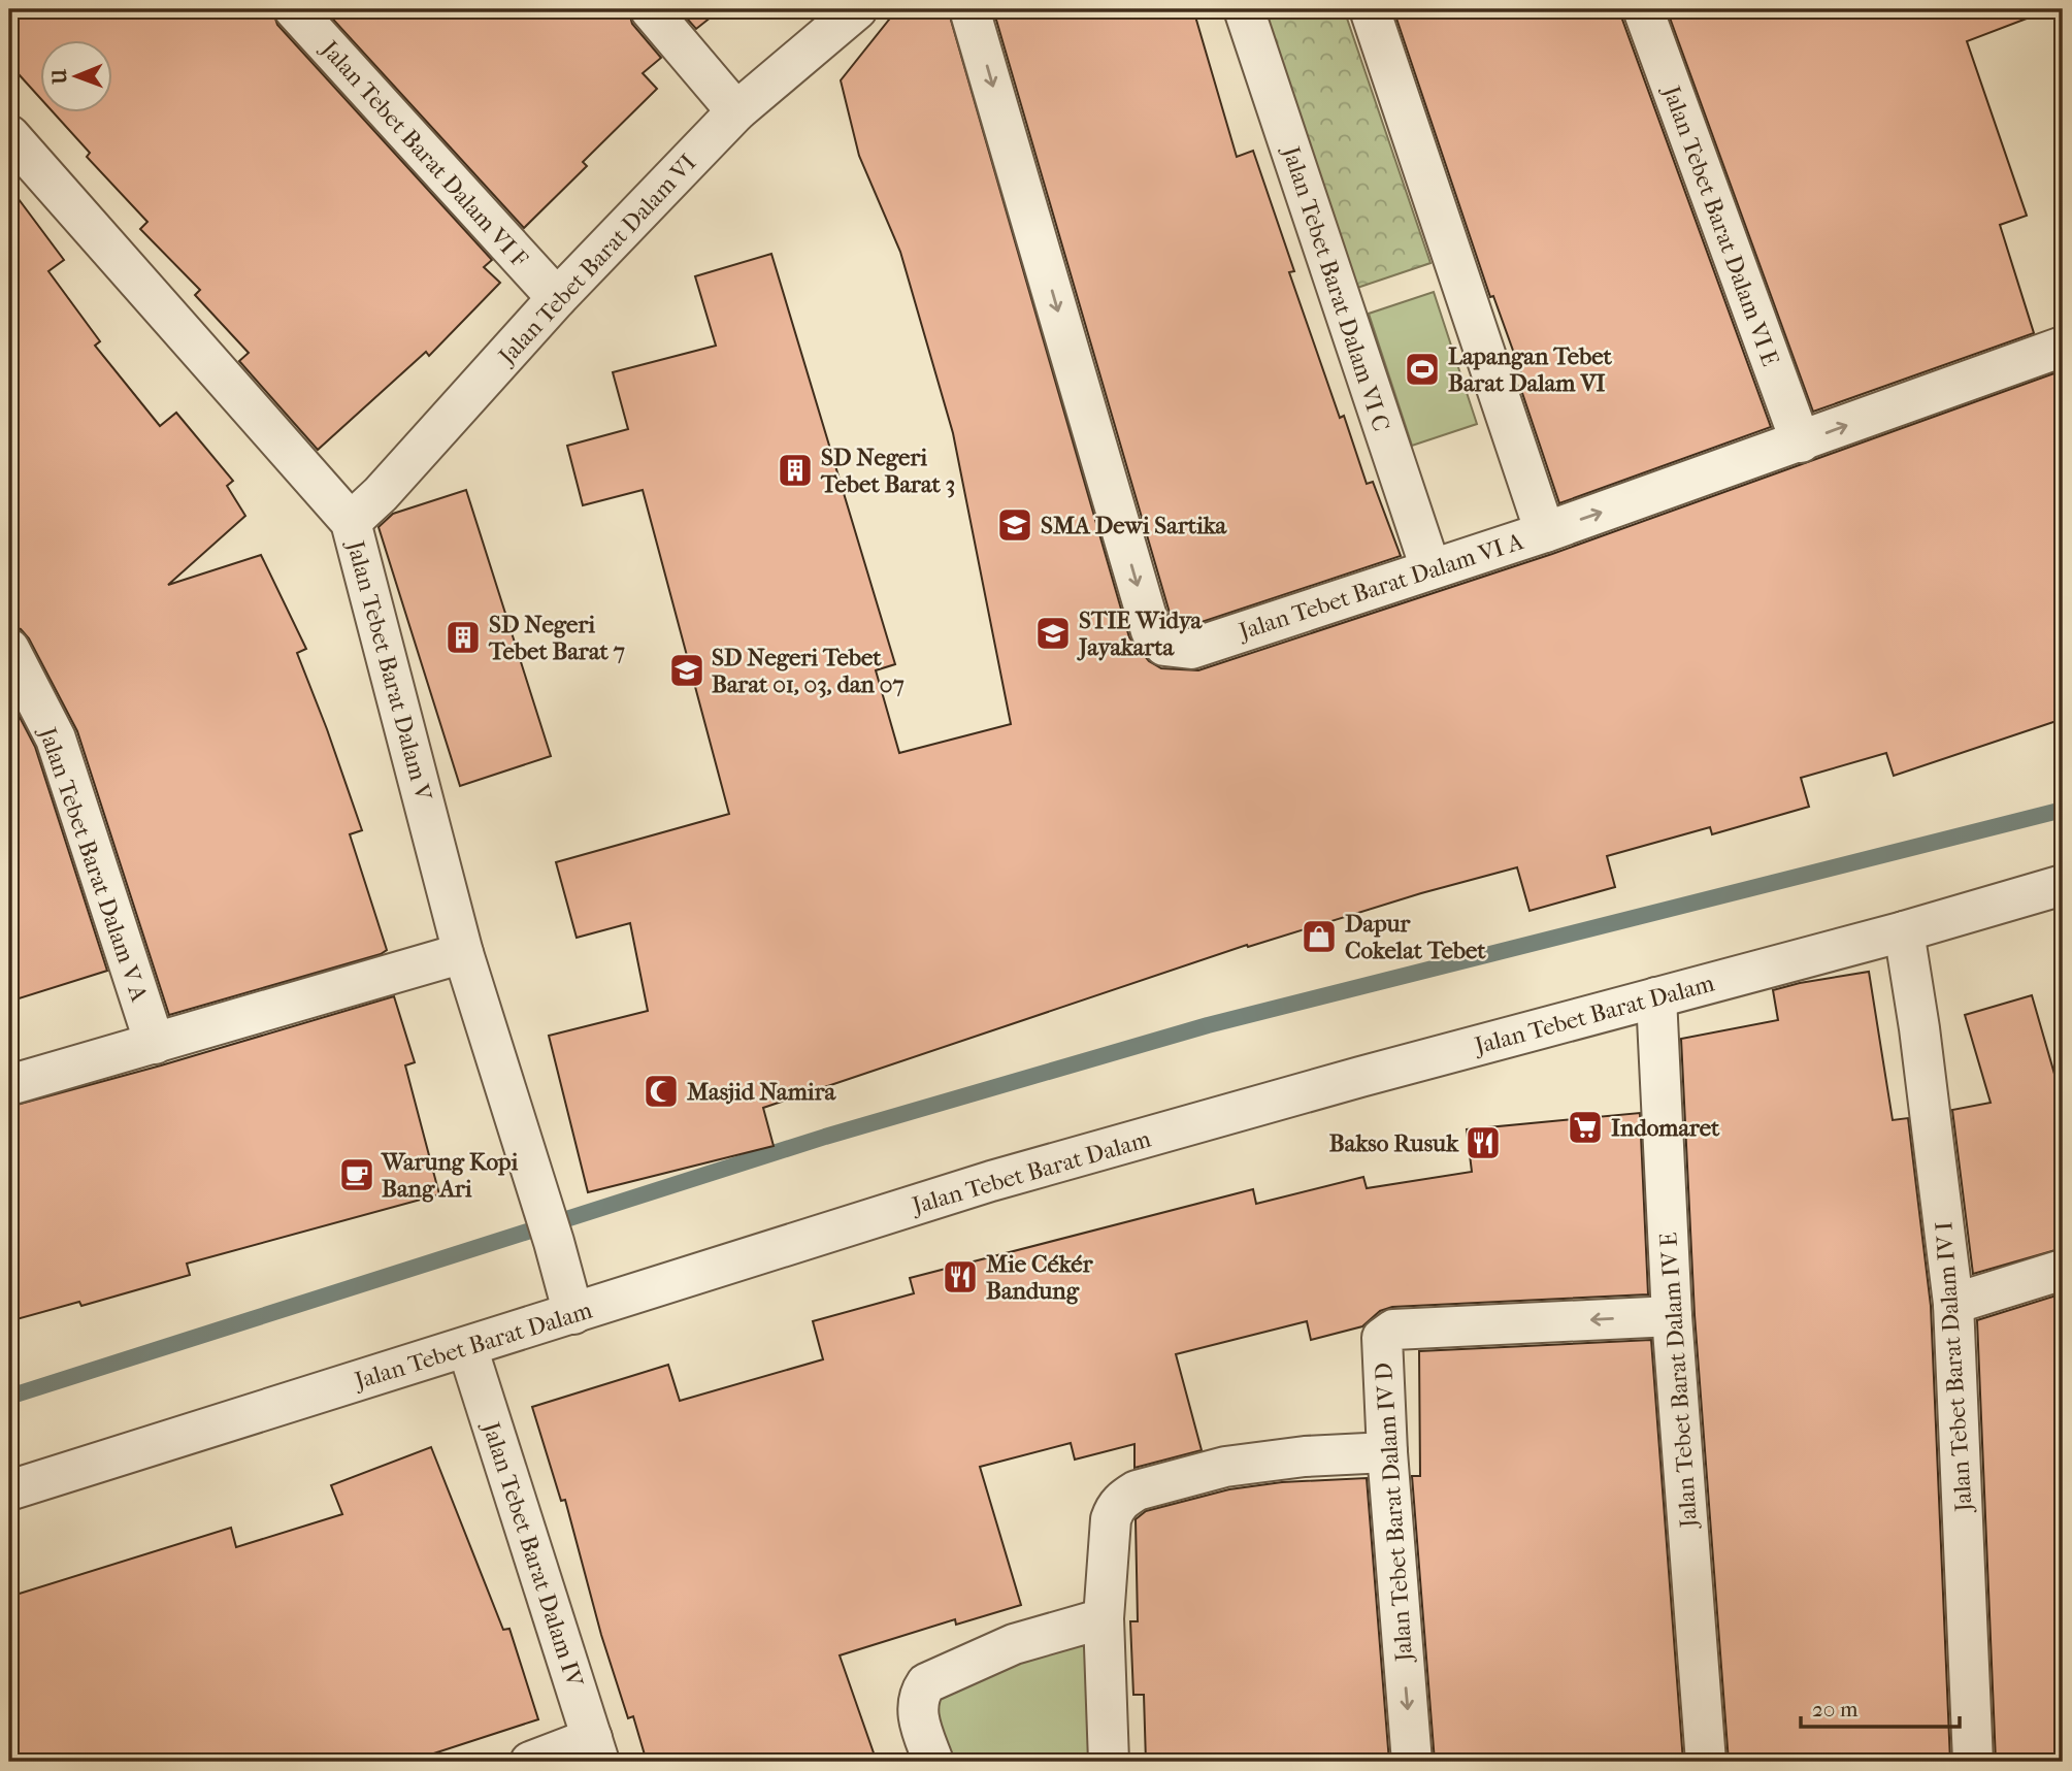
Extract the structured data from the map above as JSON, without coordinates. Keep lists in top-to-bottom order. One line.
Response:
{"streets":{"street":["Jalan Tebet Barat Dalam VI F","Jalan Tebet Barat Dalam VI E","Jalan Tebet Barat Dalam VI","Jalan Tebet Barat Dalam VI C","Jalan Tebet Barat Dalam VI A","Jalan Tebet Barat Dalam V","Jalan Tebet Barat Dalam V A","Jalan Tebet Barat Dalam","Jalan Tebet Barat Dalam IV I","Jalan Tebet Barat Dalam IV E","Jalan Tebet Barat Dalam IV D","Jalan Tebet Barat Dalam IV"]},"crossings":[["Jalan Tebet Barat Dalam VI F","Jalan Tebet Barat Dalam VI"],["Jalan Tebet Barat Dalam VI E","Jalan Tebet Barat Dalam VI A"],["Jalan Tebet Barat Dalam VI","Jalan Tebet Barat Dalam V"],["Jalan Tebet Barat Dalam VI C","Jalan Tebet Barat Dalam VI A"],["Jalan Tebet Barat Dalam V","Jalan Tebet Barat Dalam"],["Jalan Tebet Barat Dalam","Jalan Tebet Barat Dalam IV I"],["Jalan Tebet Barat Dalam","Jalan Tebet Barat Dalam IV E"],["Jalan Tebet Barat Dalam","Jalan Tebet Barat Dalam IV"],["Jalan Tebet Barat Dalam IV E","Jalan Tebet Barat Dalam IV D"]],"places":{"sports":["Lapangan Tebet Barat Dalam VI"],"building":["SD Negeri Tebet Barat 3","SD Negeri Tebet Barat 7"],"school or university":["SMA Dewi Sartika","STIE Widya Jayakarta","SD Negeri Tebet Barat 01, 03, dan 07"],"shop":["Dapur Cokelat Tebet"],"mosque":["Masjid Namira"],"supermarket":["Indomaret"],"restaurant":["Bakso Rusuk","Mie Cékér Bandung"],"cafe":["Warung Kopi Bang Ari"]},"scale_bar":"20 m","north":"left"}
